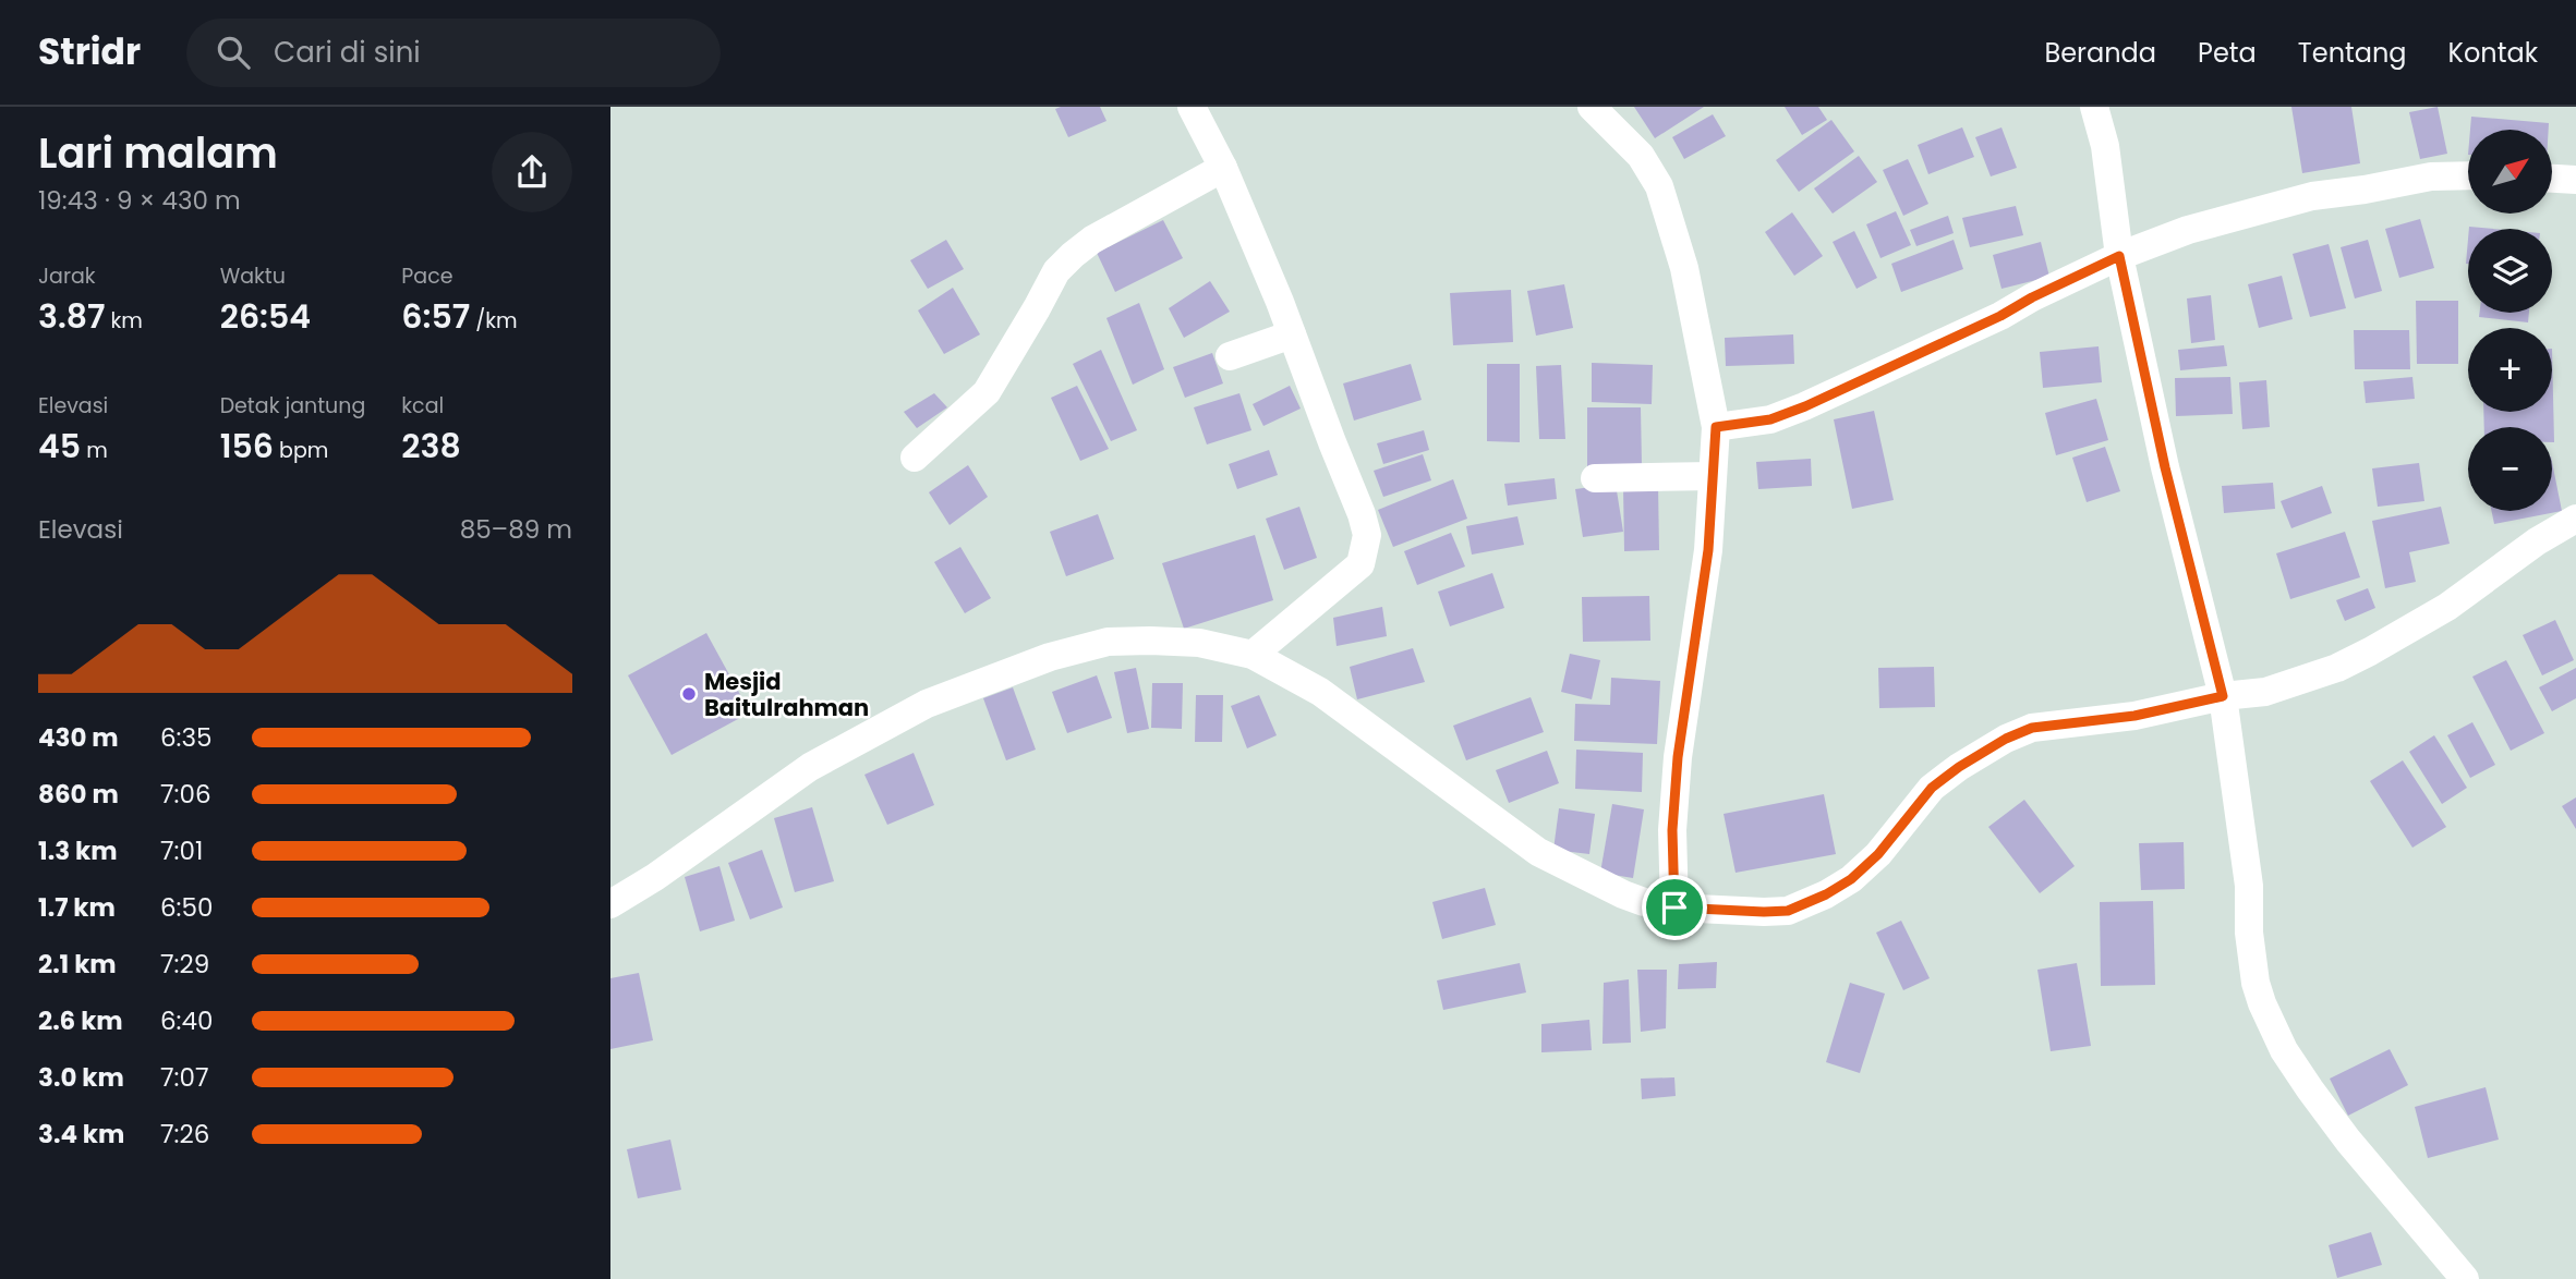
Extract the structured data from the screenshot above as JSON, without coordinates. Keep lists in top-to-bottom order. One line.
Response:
{"places":["Mesjid Baitulrahman"],"north":"top right","page":{"header":"Stridr","search":"Cari di sini","nav":["Beranda","Peta","Tentang","Kontak"],"heading":["Lari malam","19:43 · 9 × 430 m"],"map_buttons":["+","−"],"stats":[["Jarak","3.87 km"],["Waktu","26:54"],["Pace","6:57 /km"],["Elevasi","45 m"],["Detak jantung","156 bpm"],["kcal","238"]],"chart":["Elevasi","85–89 m"],"list":[{"name":"430 m","note":"6:35"},{"name":"860 m","note":"7:06"},{"name":"1.3 km","note":"7:01"},{"name":"1.7 km","note":"6:50"},{"name":"2.1 km","note":"7:29"},{"name":"2.6 km","note":"6:40"},{"name":"3.0 km","note":"7:07"},{"name":"3.4 km","note":"7:26"}]}}
